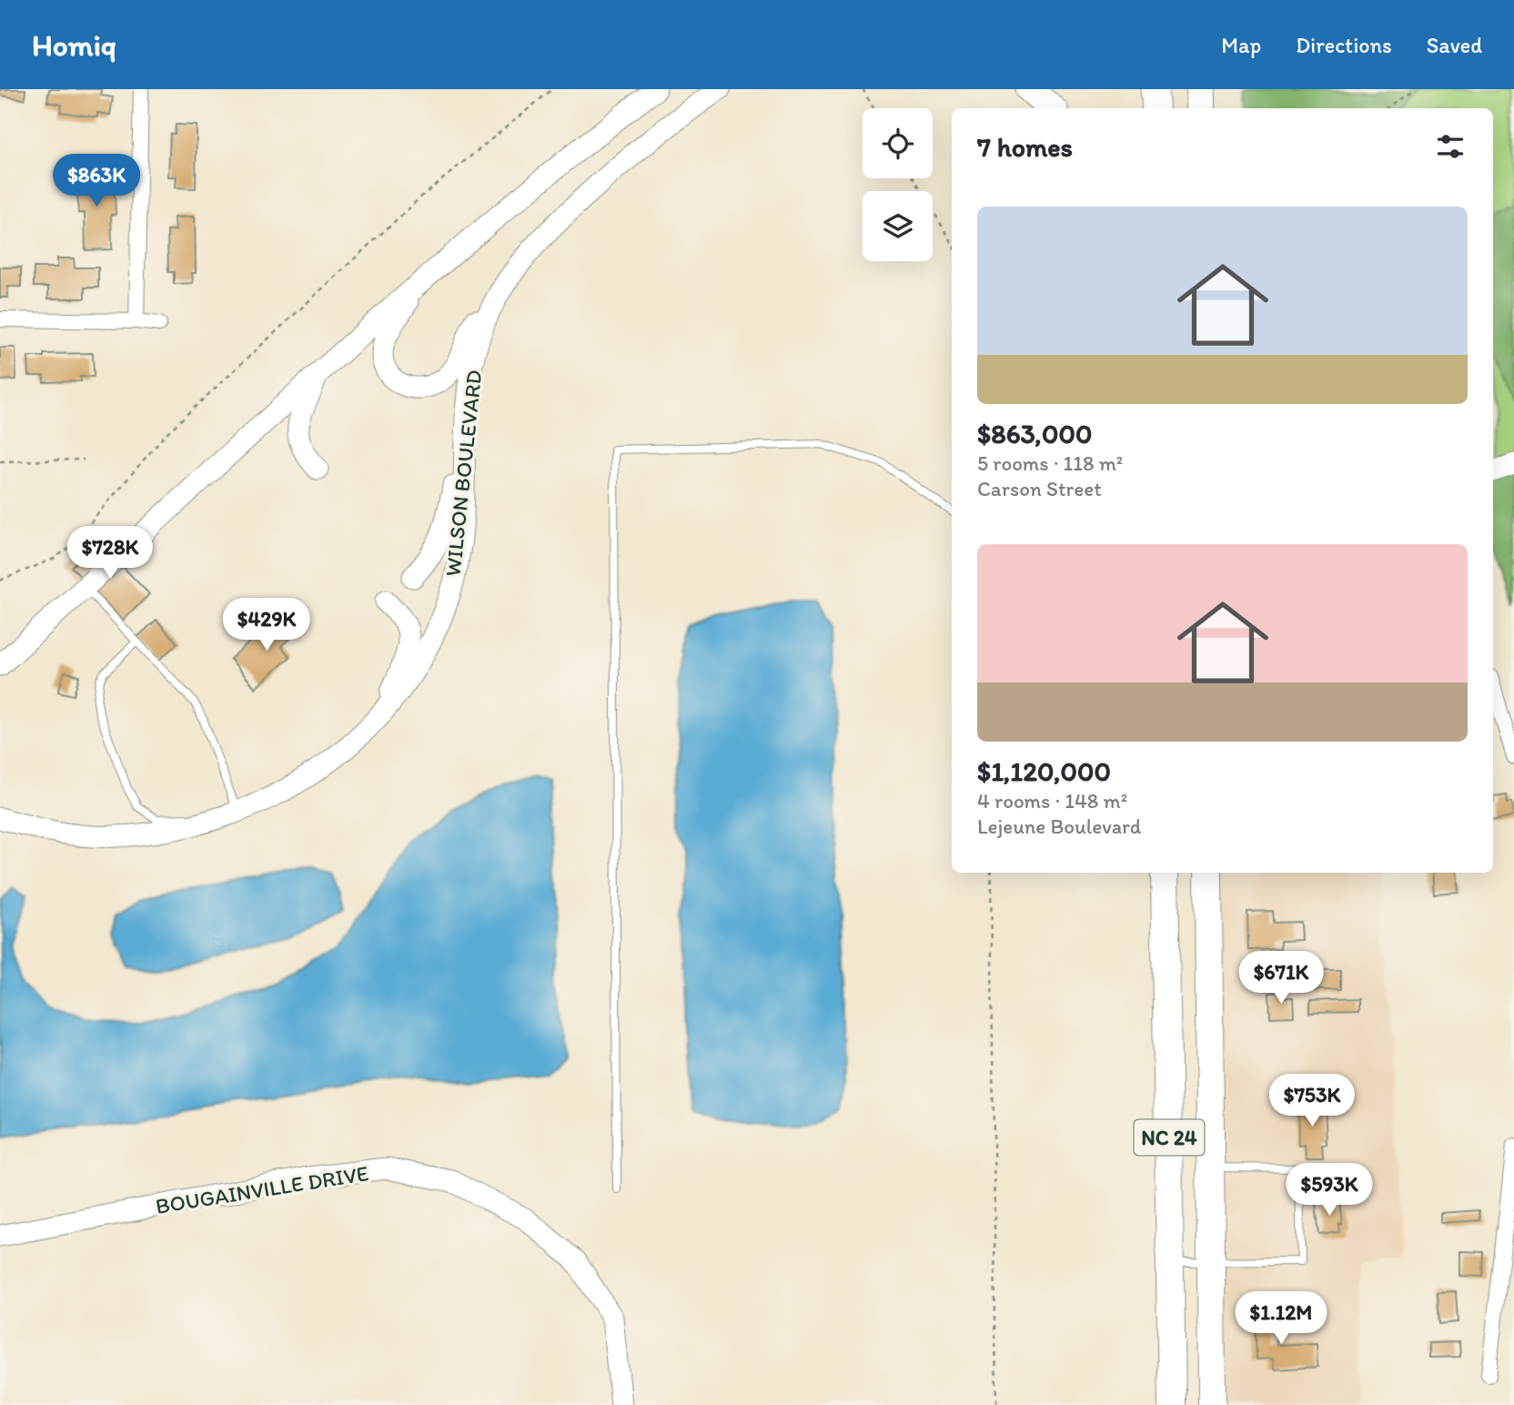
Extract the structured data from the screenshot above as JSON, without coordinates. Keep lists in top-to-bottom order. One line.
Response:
{"streets":{"highway":["NC 24"],"main road":["WILSON BOULEVARD","BOUGAINVILLE DRIVE"]},"page":{"header":"Homiq","nav":["Map","Directions","Saved"],"heading":"7 homes","price":["$863K","$728K","$429K","$671K","$753K","$593K","$1.12M"],"list":[{"name":"$863,000","note":"5 rooms · 118 m² · Carson Street"},{"name":"$1,120,000","note":"4 rooms · 148 m² · Lejeune Boulevard"}]}}
